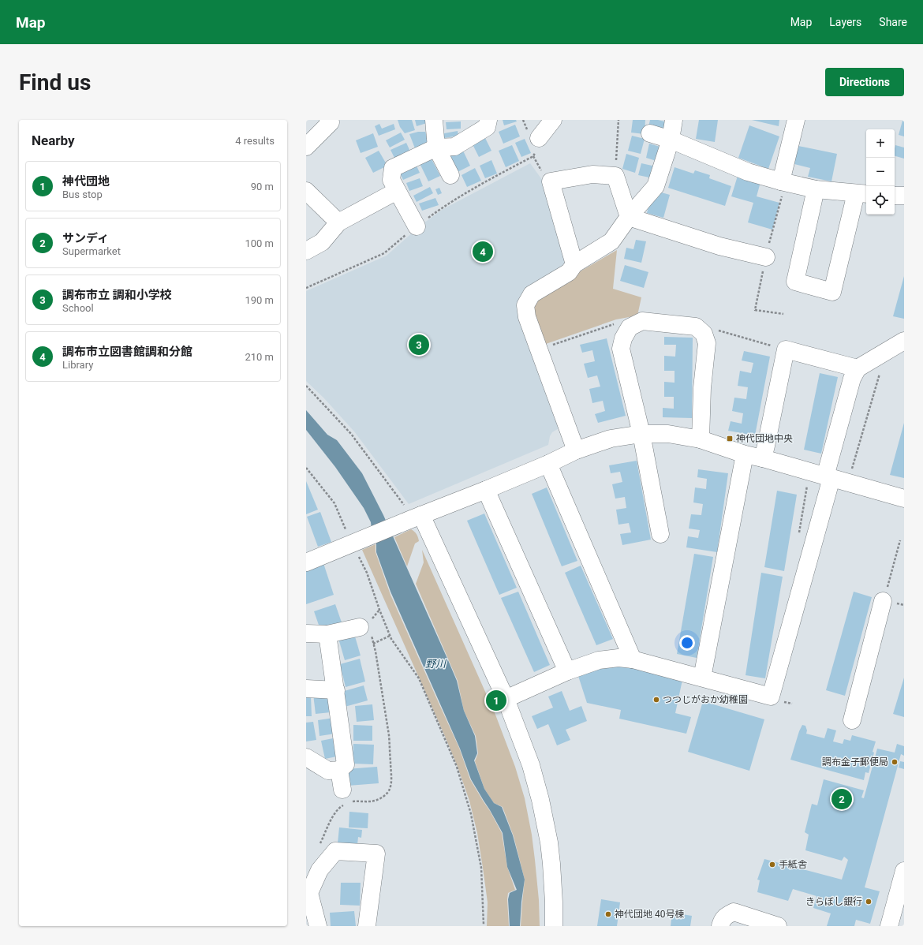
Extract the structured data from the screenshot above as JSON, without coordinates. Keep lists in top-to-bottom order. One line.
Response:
{"water":["野川"],"places":{"transit":["神代団地中央"],"other":["つつじがおか幼稚園","調布金子郵便局","手紙舎","きらぼし銀行","神代団地 40号棟"]},"page":{"header":"Map","nav":["Map","Layers","Share"],"buttons":"Directions","title":"Find us","heading":["Nearby","4 results"],"map_buttons":["+","−"],"list":[{"mark":"1","name":"神代団地","note":"Bus stop","value":"90 m"},{"mark":"2","name":"サンディ","note":"Supermarket","value":"100 m"},{"mark":"3","name":"調布市立 調和小学校","note":"School","value":"190 m"},{"mark":"4","name":"調布市立図書館調和分館","note":"Library","value":"210 m"}],"pins":["4","3","1","2"]}}
